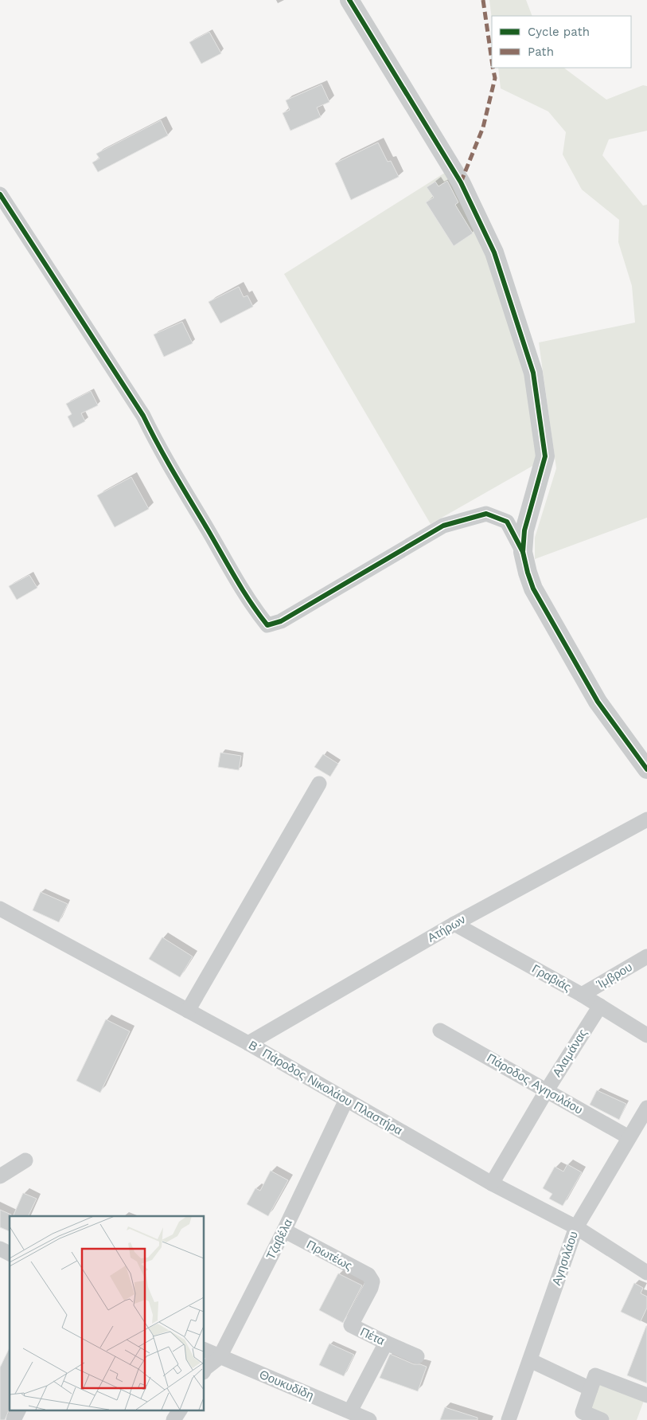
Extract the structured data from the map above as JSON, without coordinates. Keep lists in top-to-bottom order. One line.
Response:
{"streets":{"street":["Ατήρων","Ίμβρου","Γραβιάς","Αλαμάνας","Πάροδος Αγησιλάου","Β΄ Πάροδος Νικολάου Πλαστήρα","Τζαβέλα","Πρωτέως","Αγησιλάου","Πέτα","Θουκυδίδη"]},"crossings":[["Ατήρων","Γραβιάς"],["Ατήρων","Β΄ Πάροδος Νικολάου Πλαστήρα"],["Ίμβρου","Γραβιάς"],["Γραβιάς","Αλαμάνας"],["Αλαμάνας","Πάροδος Αγησιλάου"],["Αλαμάνας","Β΄ Πάροδος Νικολάου Πλαστήρα"],["Πάροδος Αγησιλάου","Αγησιλάου"],["Β΄ Πάροδος Νικολάου Πλαστήρα","Τζαβέλα"],["Β΄ Πάροδος Νικολάου Πλαστήρα","Αγησιλάου"],["Τζαβέλα","Πρωτέως"],["Τζαβέλα","Θουκυδίδη"],["Πρωτέως","Πέτα"]],"legend":["Cycle path","Path"]}
